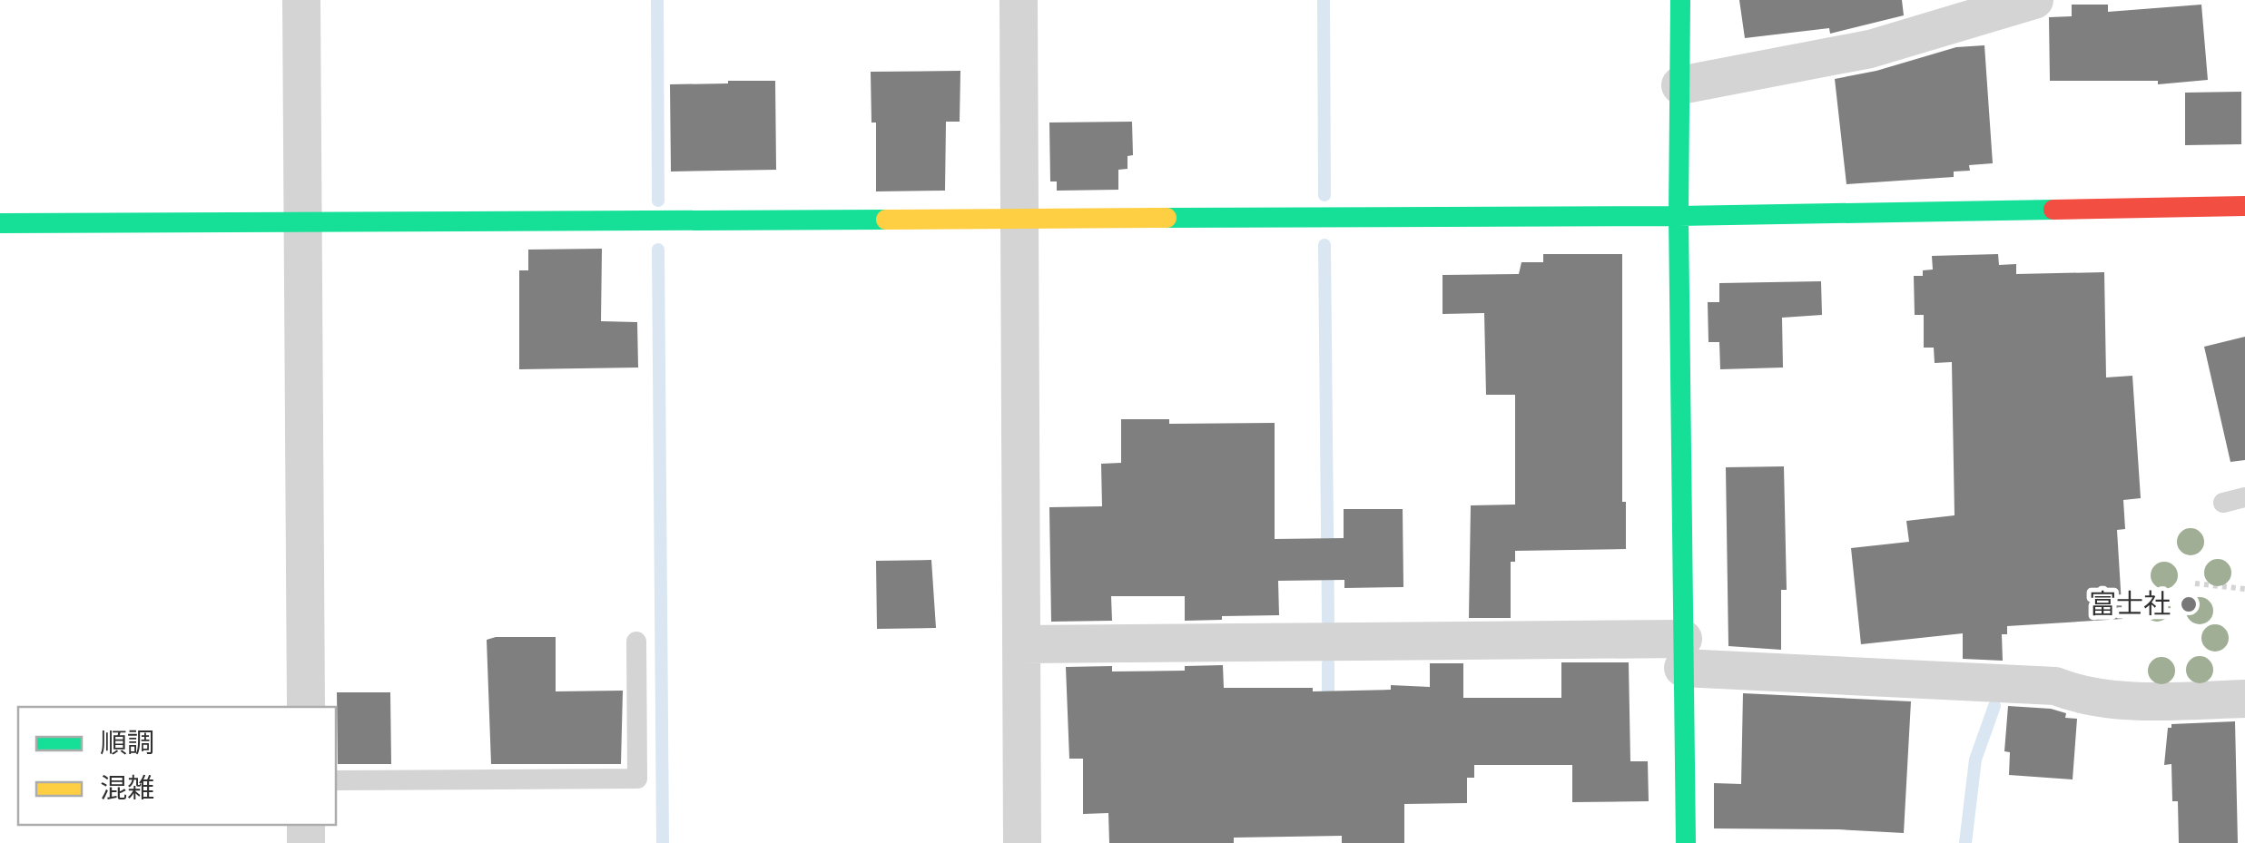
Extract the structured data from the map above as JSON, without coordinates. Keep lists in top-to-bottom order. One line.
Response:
{"places":["富士社"],"legend":["順調","混雑"]}
